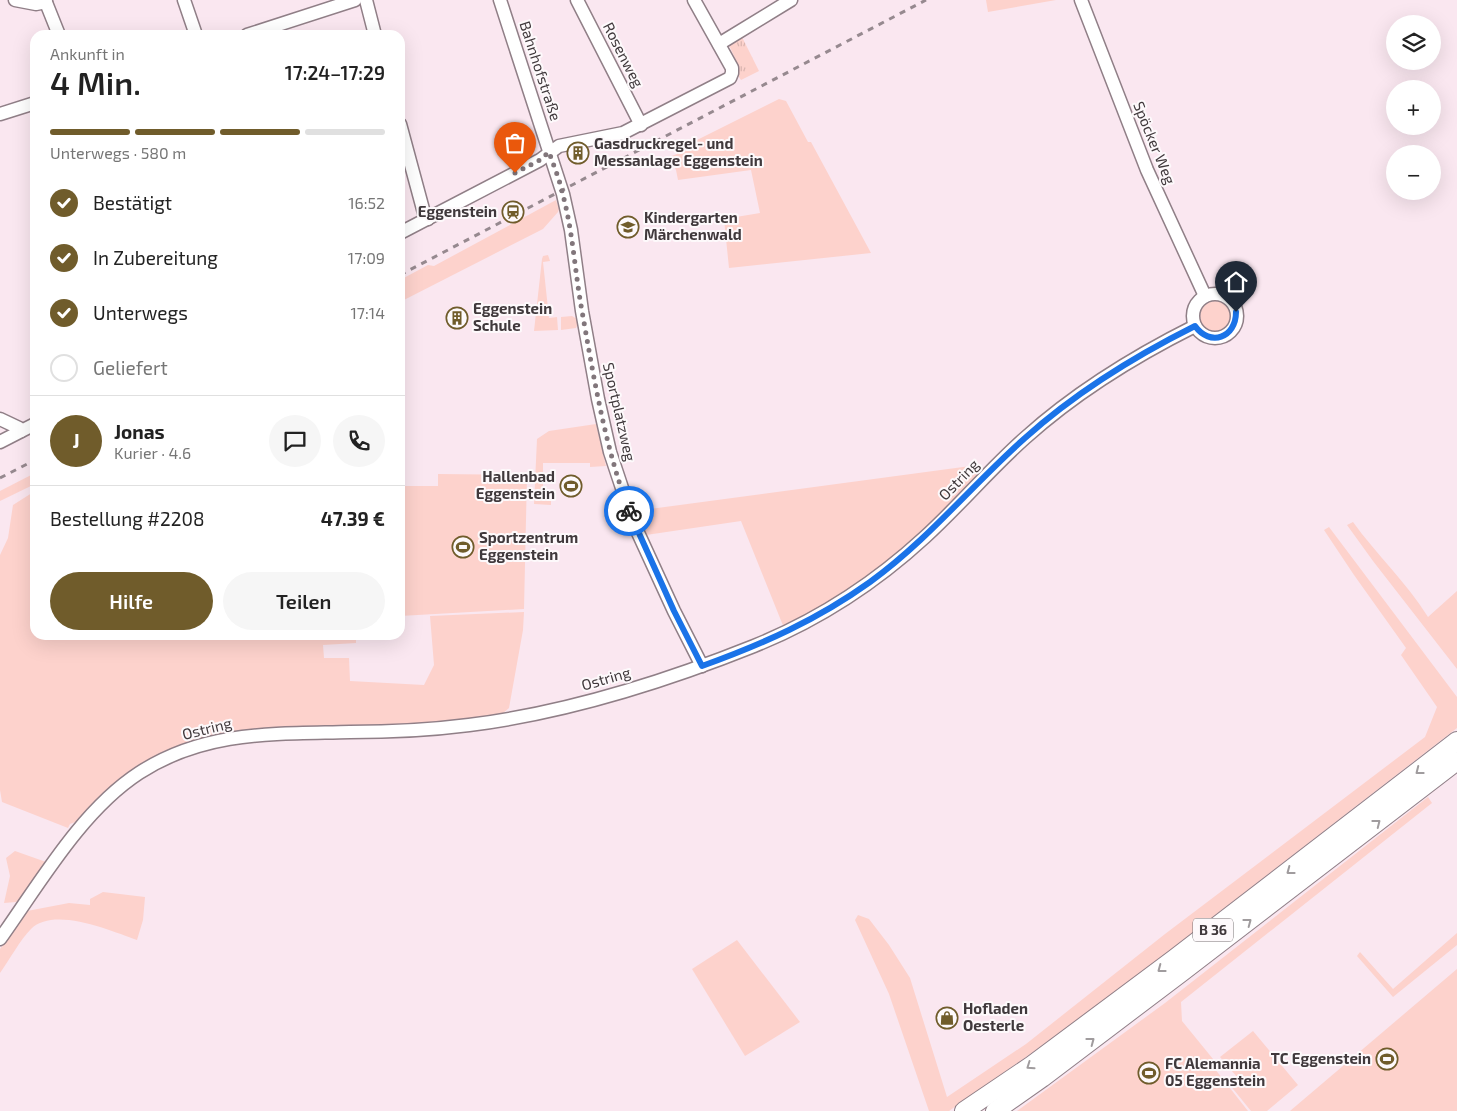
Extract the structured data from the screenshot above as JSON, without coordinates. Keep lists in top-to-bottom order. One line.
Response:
{"streets":{"highway":["B 36"],"street":["Rosenweg","Bahnhofstraße","Spöcker Weg","Sportplatzweg","Ostring"]},"crossings":[["Bahnhofstraße","Sportplatzweg"],["Spöcker Weg","Ostring"],["Sportplatzweg","Ostring"]],"places":{"building":["Gasdruckregel- und Messanlage Eggenstein","Eggenstein Schule"],"station":["Eggenstein"],"school or university":["Kindergarten Märchenwald"],"sports":["Hallenbad Eggenstein","Sportzentrum Eggenstein","TC Eggenstein","FC Alemannia 05 Eggenstein"],"shop":["Hofladen Oesterle"]},"page":{"map_buttons":["+","−"],"heading":["4 Min.","Ankunft in","17:24–17:29"],"panel":["Jonas","Kurier · 4.6","Bestellung #2208","47.39 €"],"bar":"Unterwegs · 580 m","list":[["Bestätigt","16:52"],["In Zubereitung","17:09"],["Unterwegs","17:14"],"Geliefert"],"round":"J","buttons":["Hilfe","Teilen"]}}
